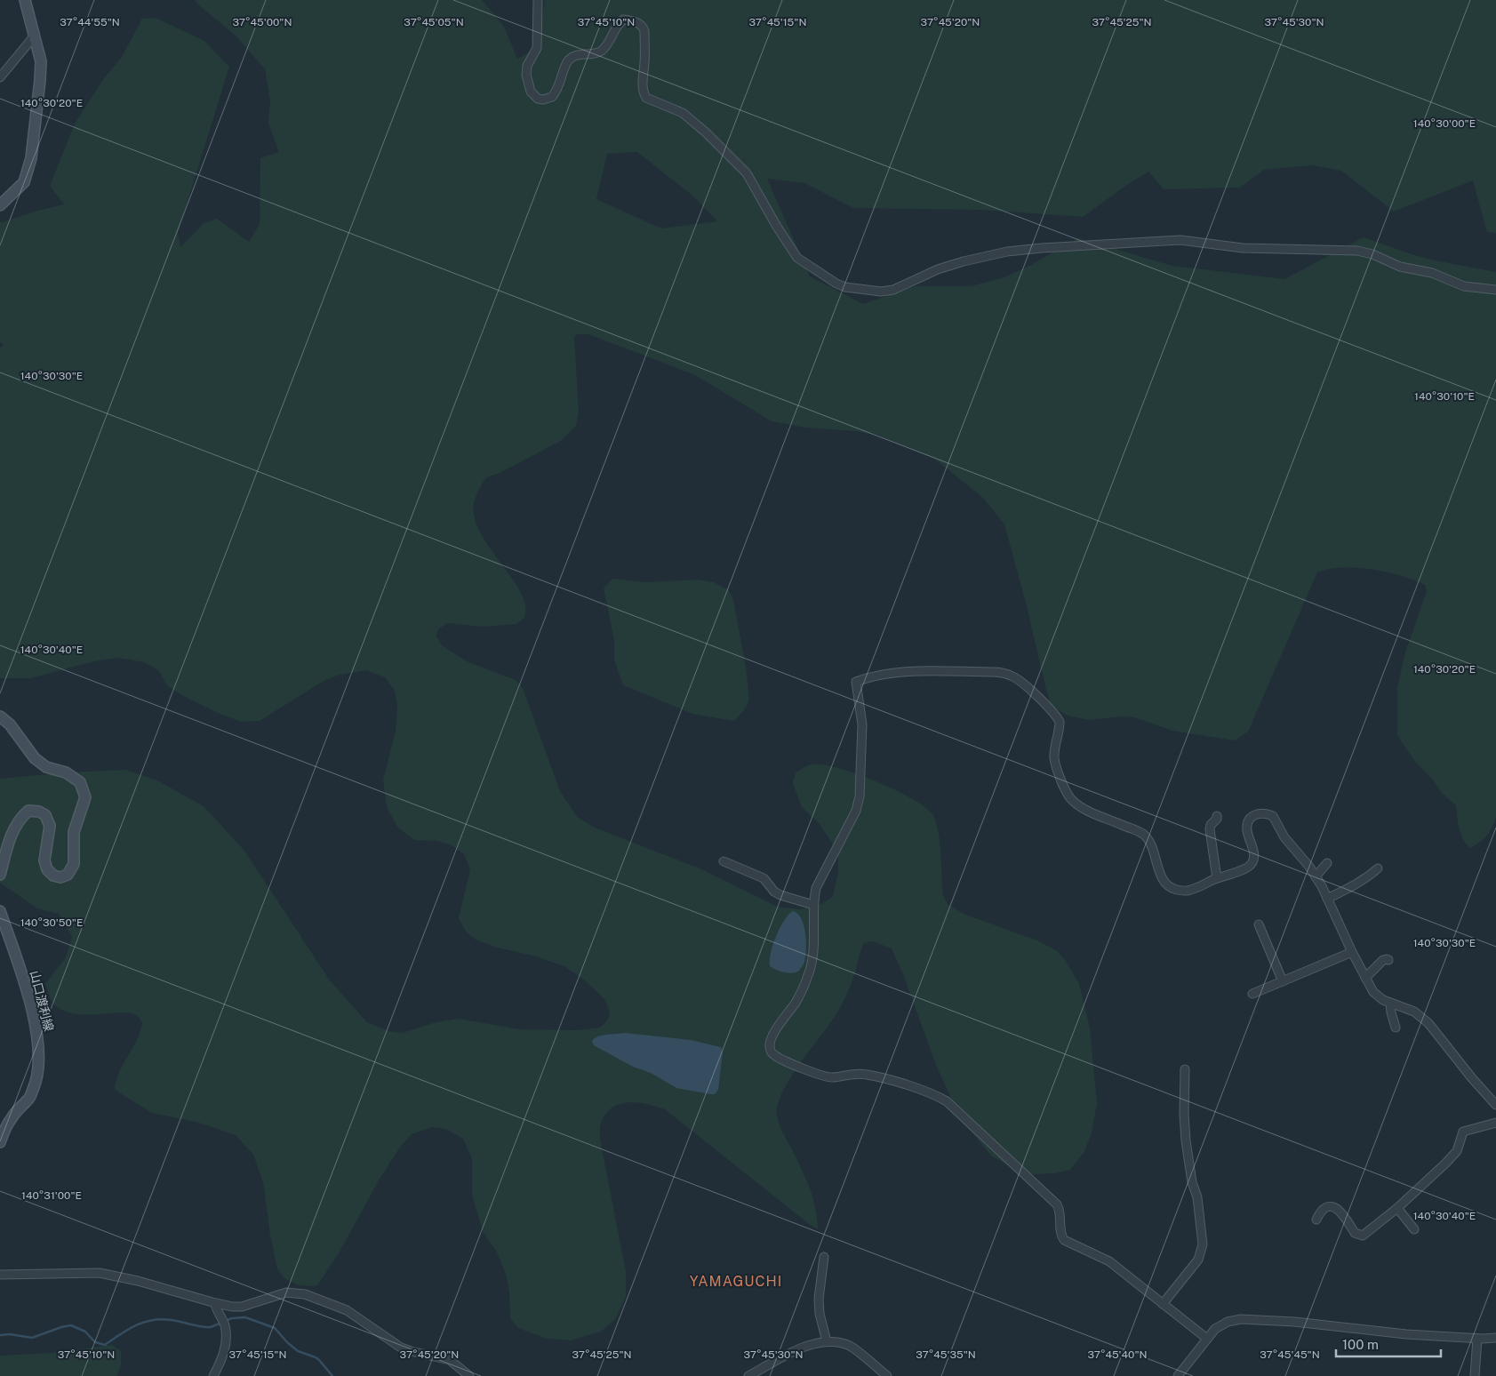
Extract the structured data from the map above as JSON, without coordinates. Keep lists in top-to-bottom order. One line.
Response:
{"streets":{"main road":["山口渡利線"]},"districts":["YAMAGUCHI"],"scale_bar":"100 m","coordinates":["37°44'55\"N","37°45'00\"N","37°45'10\"N","37°45'15\"N","37°45'20\"N","37°45'25\"N","37°45'30\"N","37°45'05\"N","140°30'20\"E","140°30'00\"E","140°30'30\"E","140°30'10\"E","140°30'40\"E","140°30'50\"E","140°31'00\"E","37°45'35\"N","37°45'40\"N","37°45'45\"N"]}
